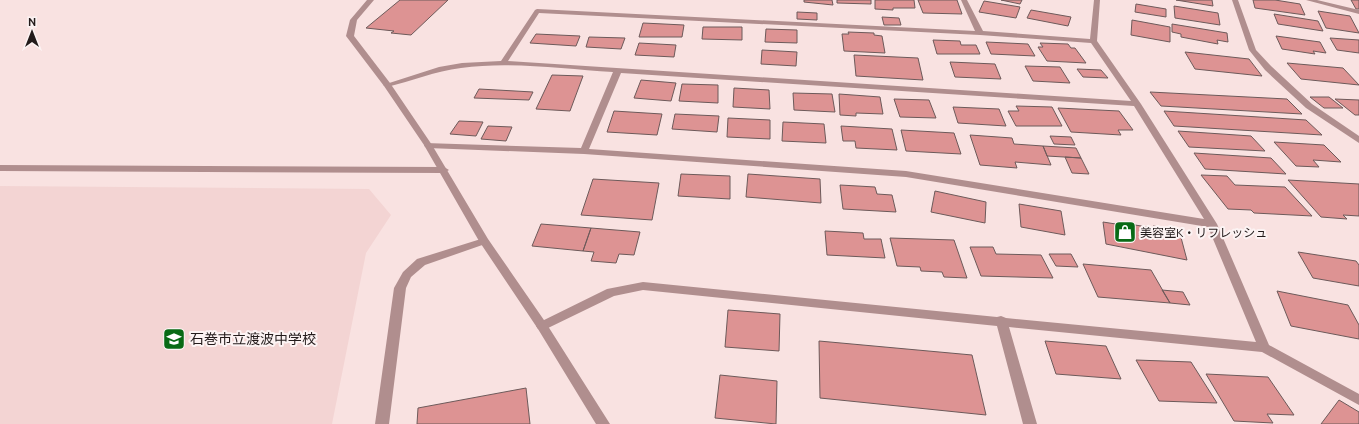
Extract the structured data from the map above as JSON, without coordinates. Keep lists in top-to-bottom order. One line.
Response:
{"places":{"shop":["美容室K・リフレッシュ"],"school or university":["石巻市立渡波中学校"]},"north":"top"}
